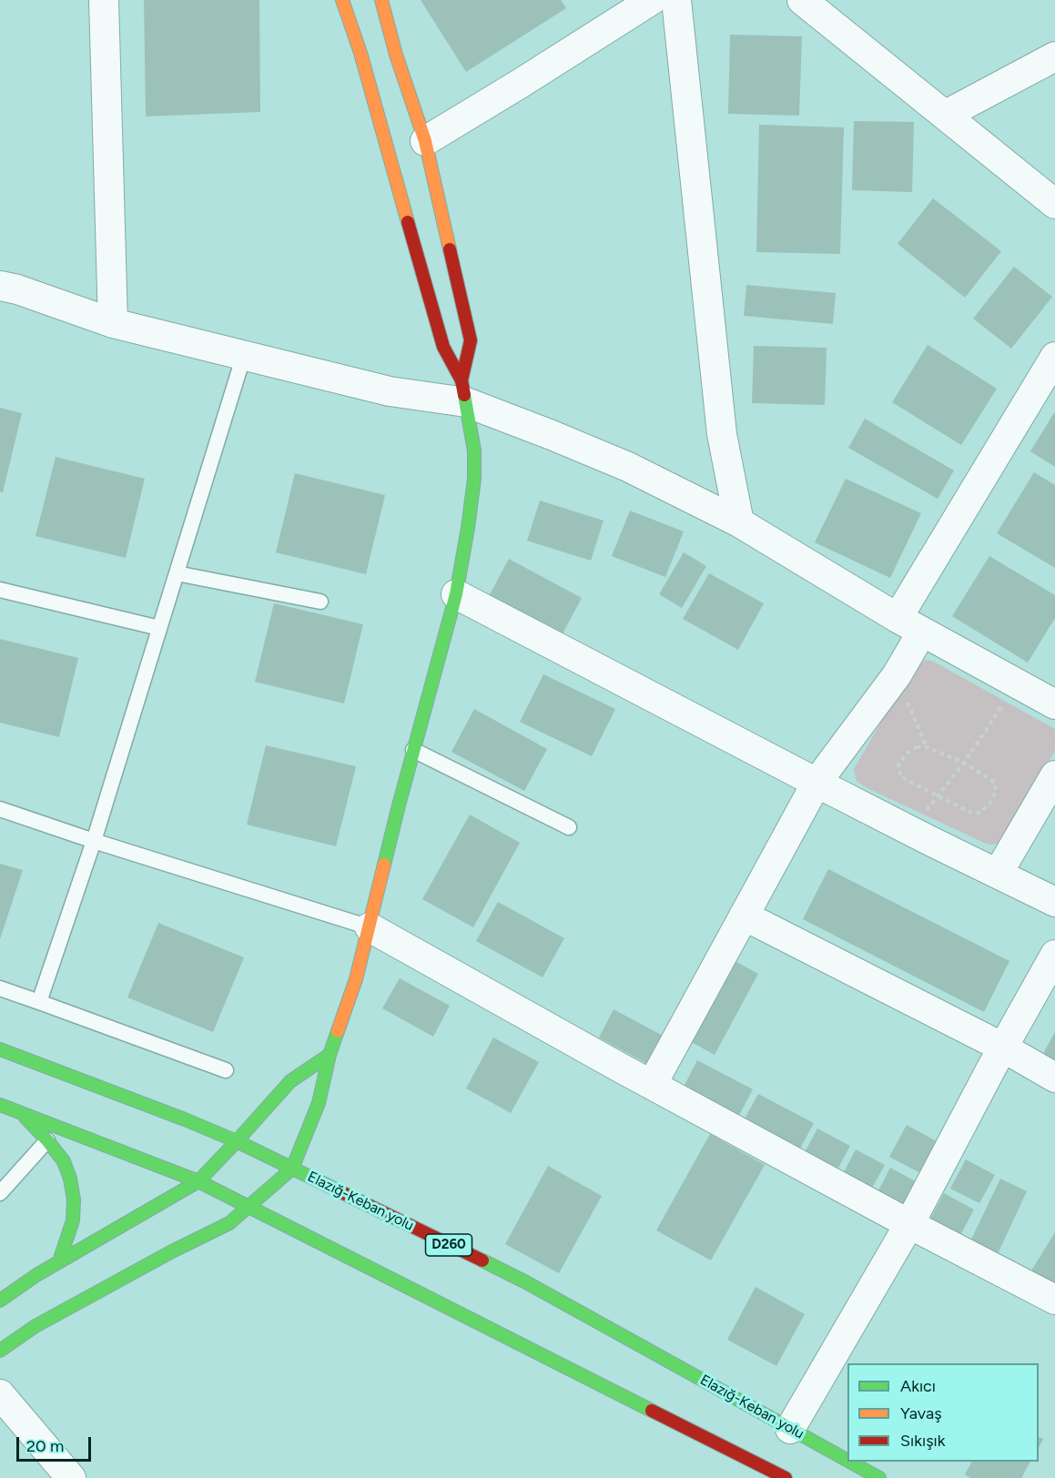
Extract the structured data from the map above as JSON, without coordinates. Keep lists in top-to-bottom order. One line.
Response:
{"streets":{"main road":["Elazığ-Keban yolu","D260"]},"legend":["Akıcı","Yavaş","Sıkışık"],"scale_bar":"20 m"}
